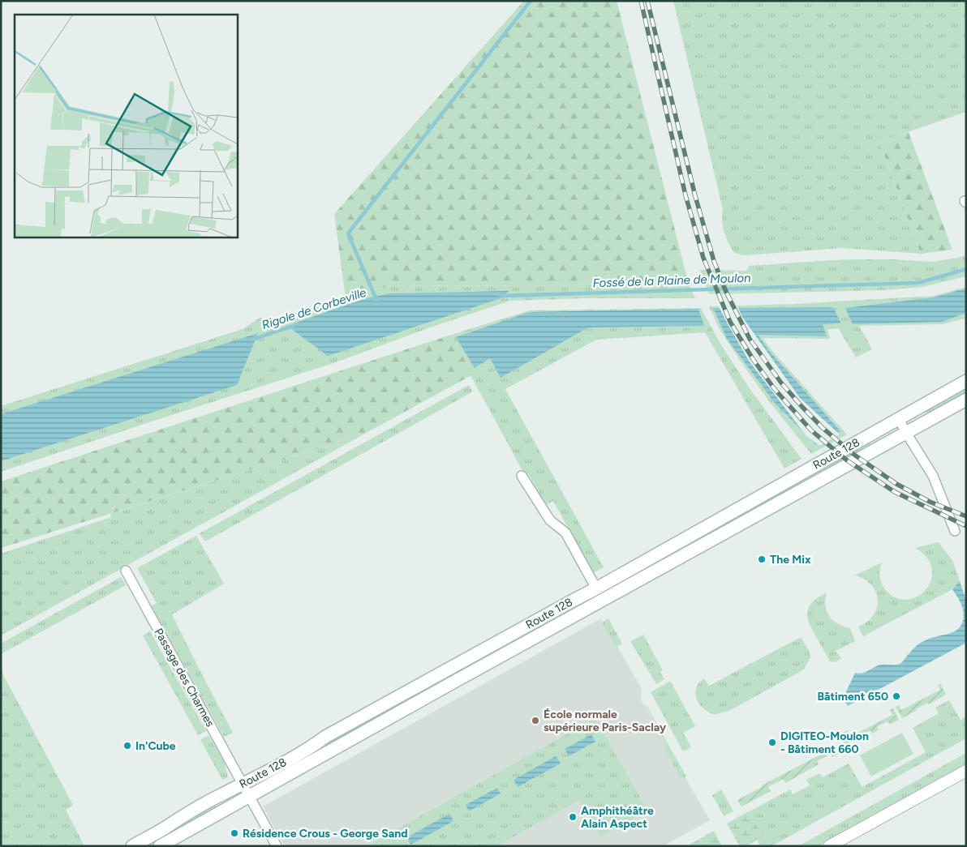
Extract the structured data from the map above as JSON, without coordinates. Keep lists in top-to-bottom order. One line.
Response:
{"streets":{"main road":["Route 128"],"street":["Passage des Charmes"]},"crossings":[["Route 128","Passage des Charmes"]],"water":["Fossé de la Plaine de Moulon","Rigole de Corbeville"],"places":["The Mix","Bâtiment 650","École normale supérieure Paris-Saclay","DIGITEO-Moulon - Bâtiment 660","In'Cube","Amphithéâtre Alain Aspect","Résidence Crous - George Sand"]}
